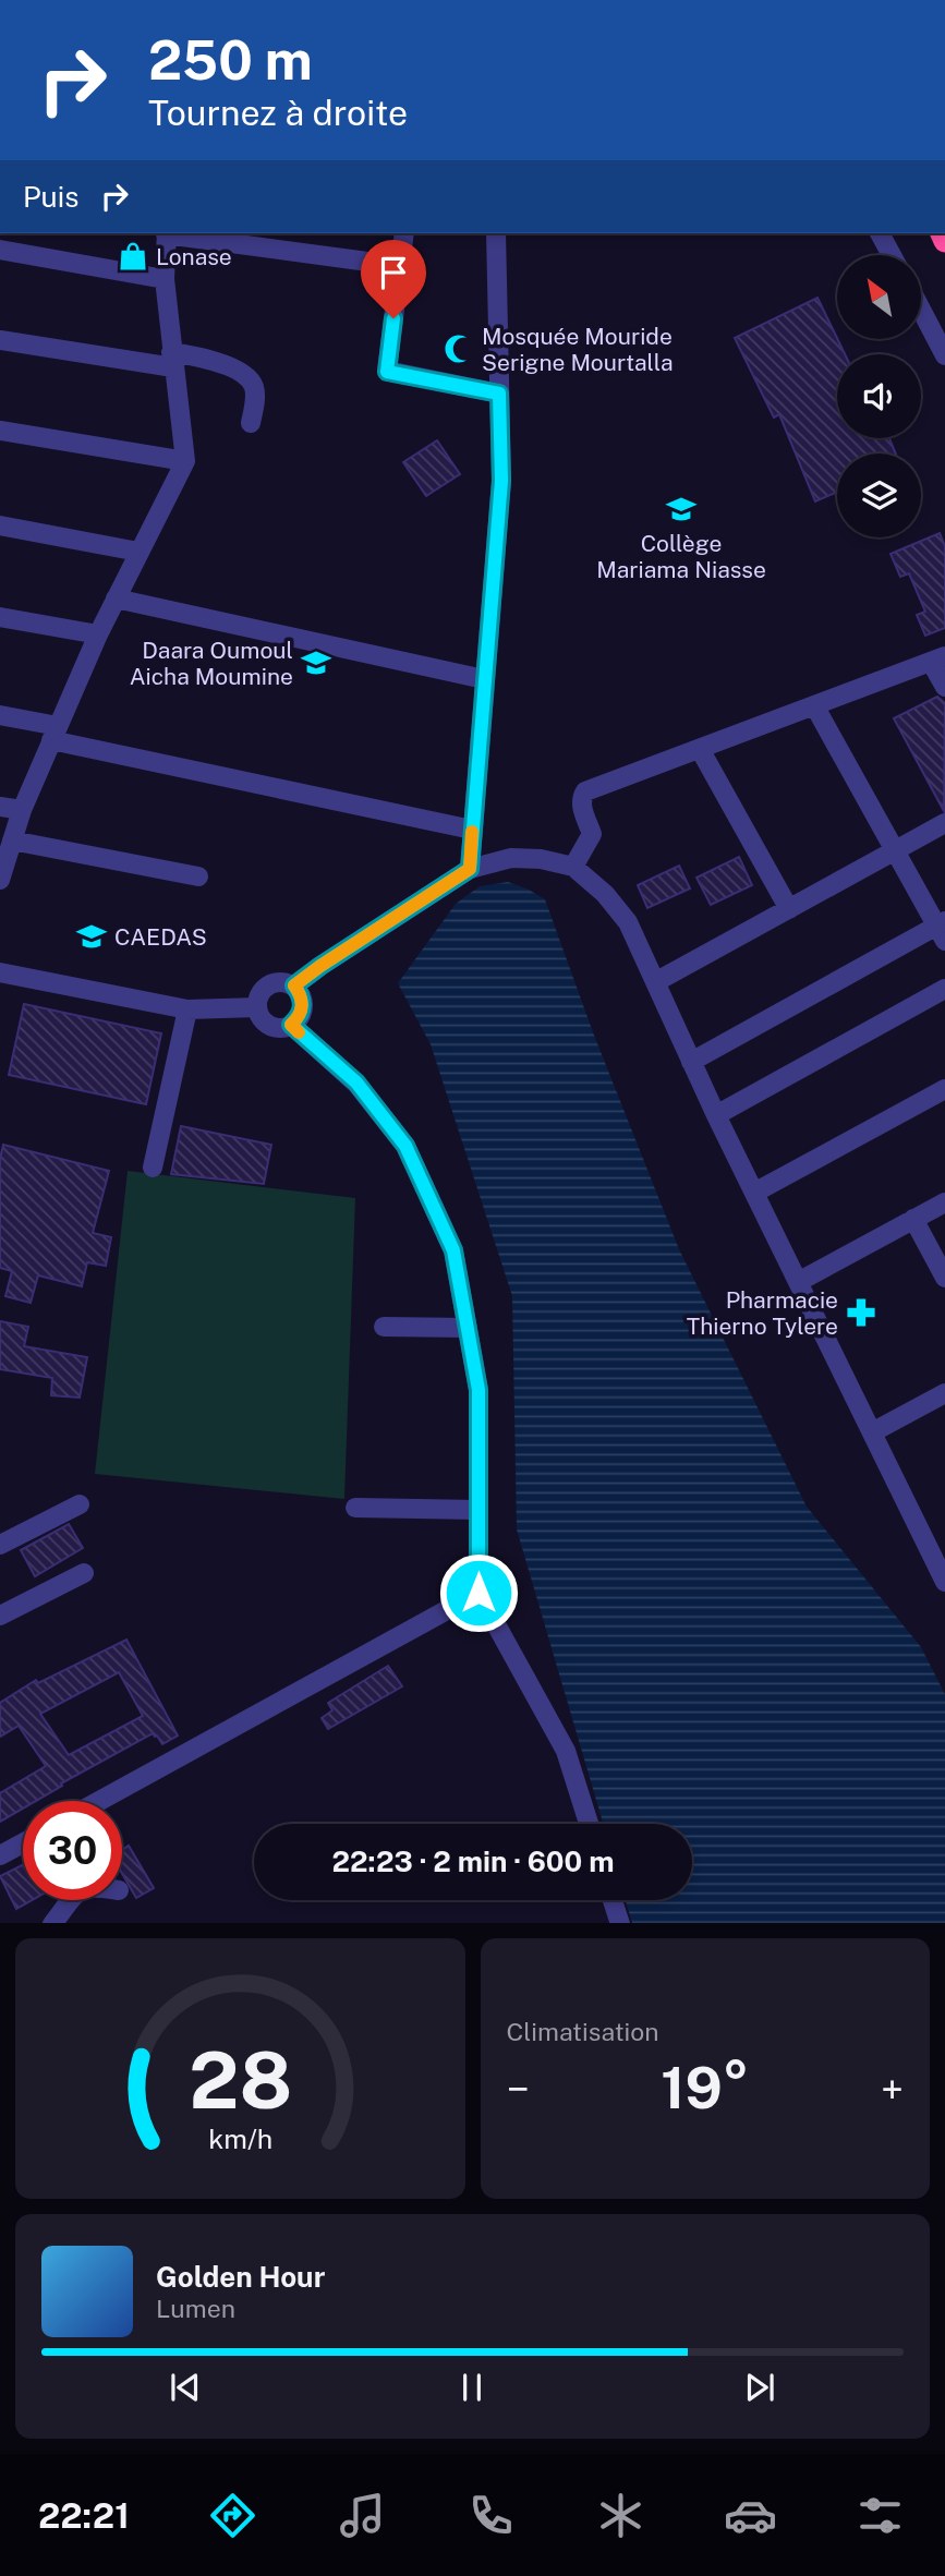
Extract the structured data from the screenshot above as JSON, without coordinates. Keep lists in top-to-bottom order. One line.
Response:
{"places":{"shop":["Lonase"],"mosque":["Mosquée Mouride Serigne Mourtalla"],"school or university":["Collège Mariama Niasse","Daara Oumoul Aicha Moumine","CAEDAS"],"pharmacy":["Pharmacie Thierno Tylere"]},"north":"top left","page":{"turn":["250 m","Tournez à droite"],"then":"Puis","limit":"30","trip":"22:23 · 2 min · 600 m","tile":"Climatisation","heat":["−","19°","+"],"song":["Golden Hour","Lumen"],"tabs":"22:21","gauge":["28","km/h"]}}
